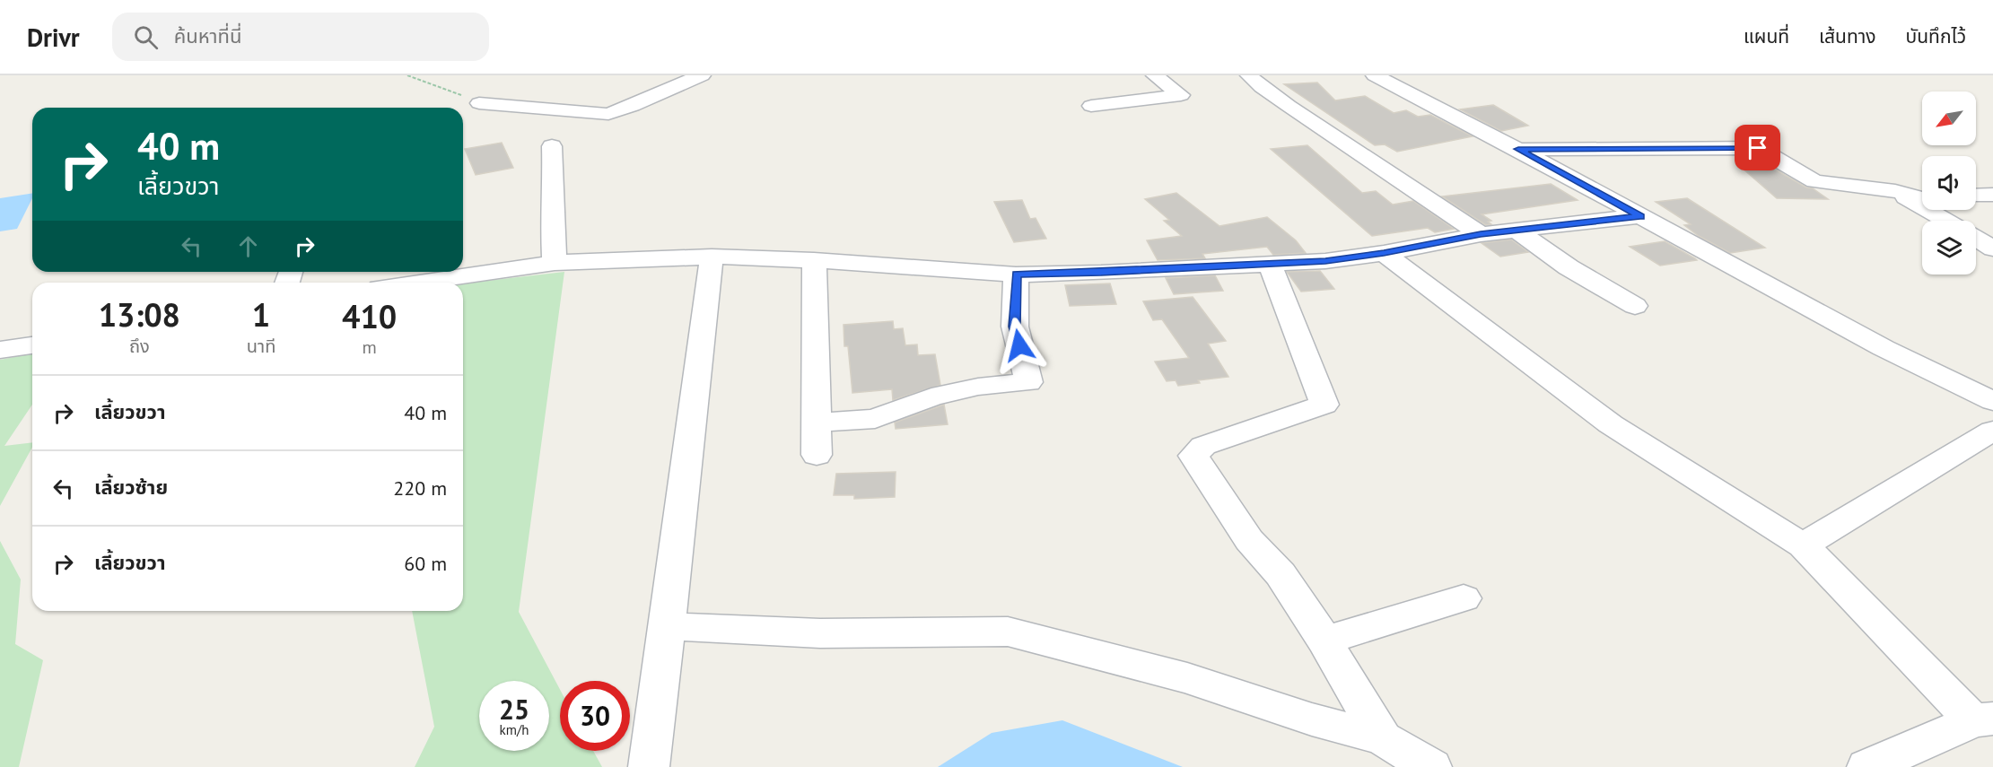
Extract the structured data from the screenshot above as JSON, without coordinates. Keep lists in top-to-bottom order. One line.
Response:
{"north":"bottom left","page":{"header":"Drivr","search":"ค้นหาที่นี่","nav":["แผนที่","เส้นทาง","บันทึกไว้"],"turn":["40 m","เลี้ยวขวา"],"eta":["13:08","ถึง","1","นาที","410","m"],"list":[{"name":"เลี้ยวขวา","value":"40 m"},{"name":"เลี้ยวซ้าย","value":"220 m"},{"name":"เลี้ยวขวา","value":"60 m"}],"speed":"25 km/h","limit":"30"}}
